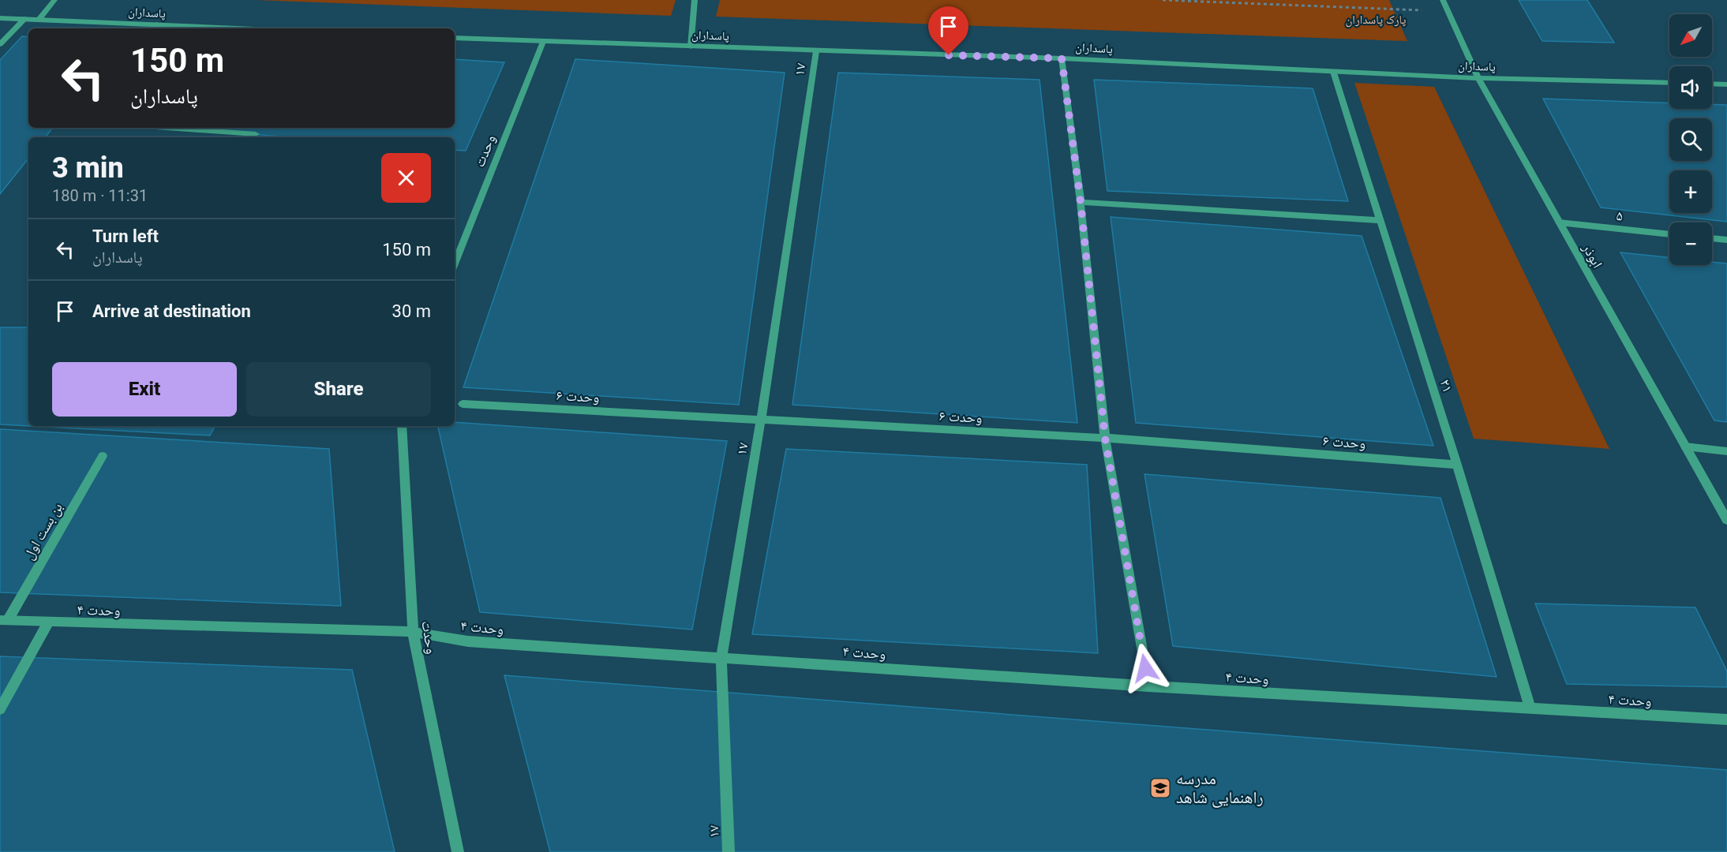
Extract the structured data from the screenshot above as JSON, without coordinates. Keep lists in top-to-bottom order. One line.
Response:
{"streets":{"street":["پاسداران","۱۷","وحدت","۵","ابوذر","۲۱","وحدت ۶","بن بست اول","وحدت ۴"]},"crossings":[["پاسداران","۱۷"],["پاسداران","وحدت"],["پاسداران","ابوذر"],["پاسداران","۲۱"],["۱۷","وحدت ۶"],["۱۷","وحدت ۴"],["وحدت","وحدت ۴"],["۵","ابوذر"],["۲۱","وحدت ۶"],["۲۱","وحدت ۴"],["بن بست اول","وحدت ۴"]],"parks":["پارک پاسداران"],"places":{"school or university":["مدرسه راهنمایی شاهد"]},"north":"bottom left","page":{"map_buttons":["+","−"],"turn":["150 m","پاسداران"],"heading":["3 min","180 m · 11:31"],"list":[{"name":"Turn left","note":"پاسداران","value":"150 m"},{"name":"Arrive at destination","value":"30 m"}],"buttons":["Exit","Share"]}}
